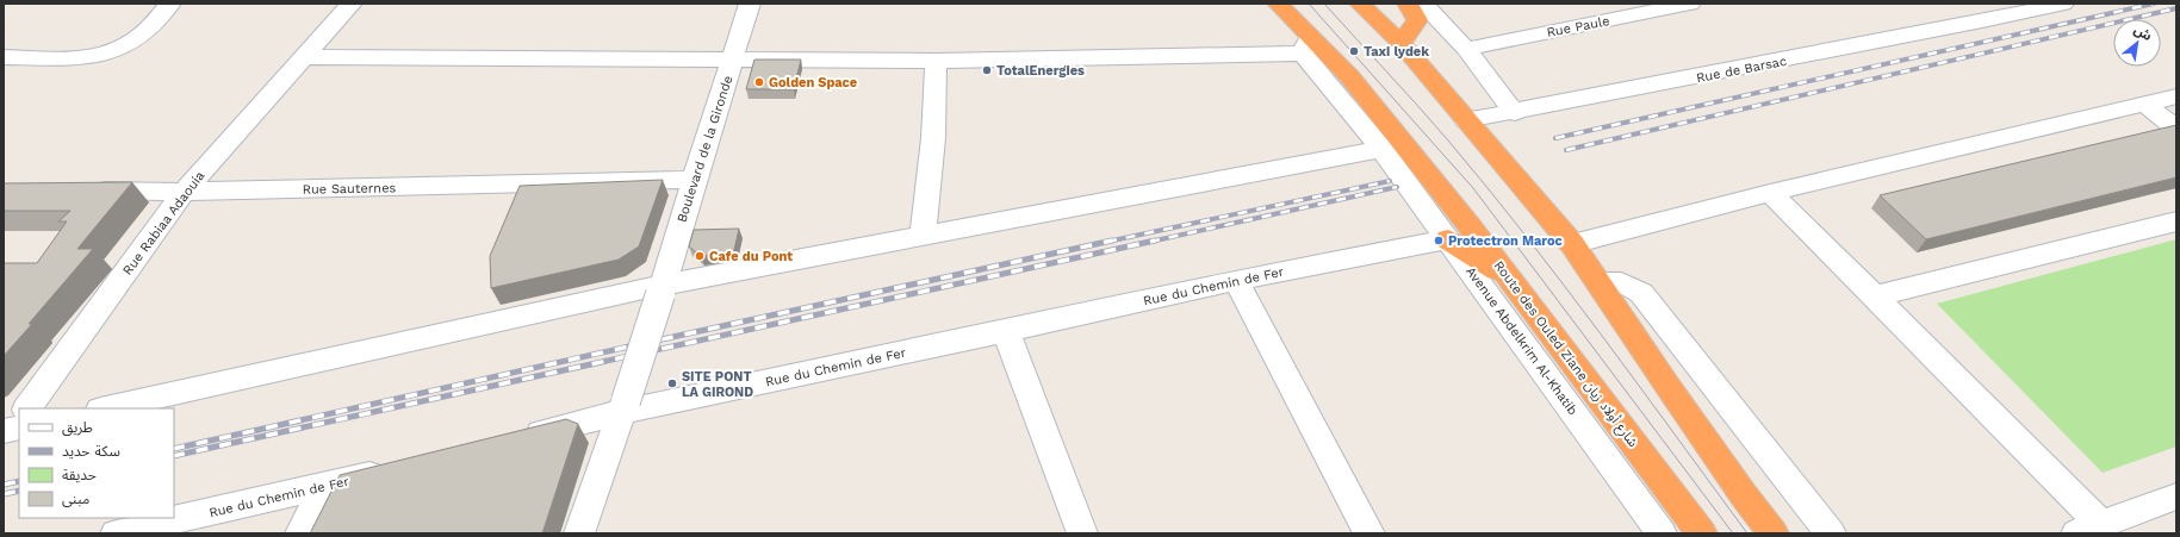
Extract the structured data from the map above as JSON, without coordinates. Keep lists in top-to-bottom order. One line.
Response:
{"streets":{"highway":["Route des Ouled Ziane شارع أولاد زيان"],"street":["Rue Paule","Rue de Barsac","Boulevard de la Gironde","Rue Sauternes","Rue Rabiaa Adaouia","Rue du Chemin de Fer","Avenue Abdelkrim Al-Khatib"]},"crossings":[["Boulevard de la Gironde","Rue Sauternes"],["Boulevard de la Gironde","Rue du Chemin de Fer"],["Rue Sauternes","Rue Rabiaa Adaouia"],["Rue du Chemin de Fer","Avenue Abdelkrim Al-Khatib"],["Avenue Abdelkrim Al-Khatib","Route des Ouled Ziane شارع أولاد زيان"]],"places":["Taxi lydek","TotalEnergies","Golden Space","Protectron Maroc","Cafe du Pont","SITE PONT LA GIROND"],"legend":["طريق","سكة حديد","حديقة","مبنى"],"north":"top right"}
